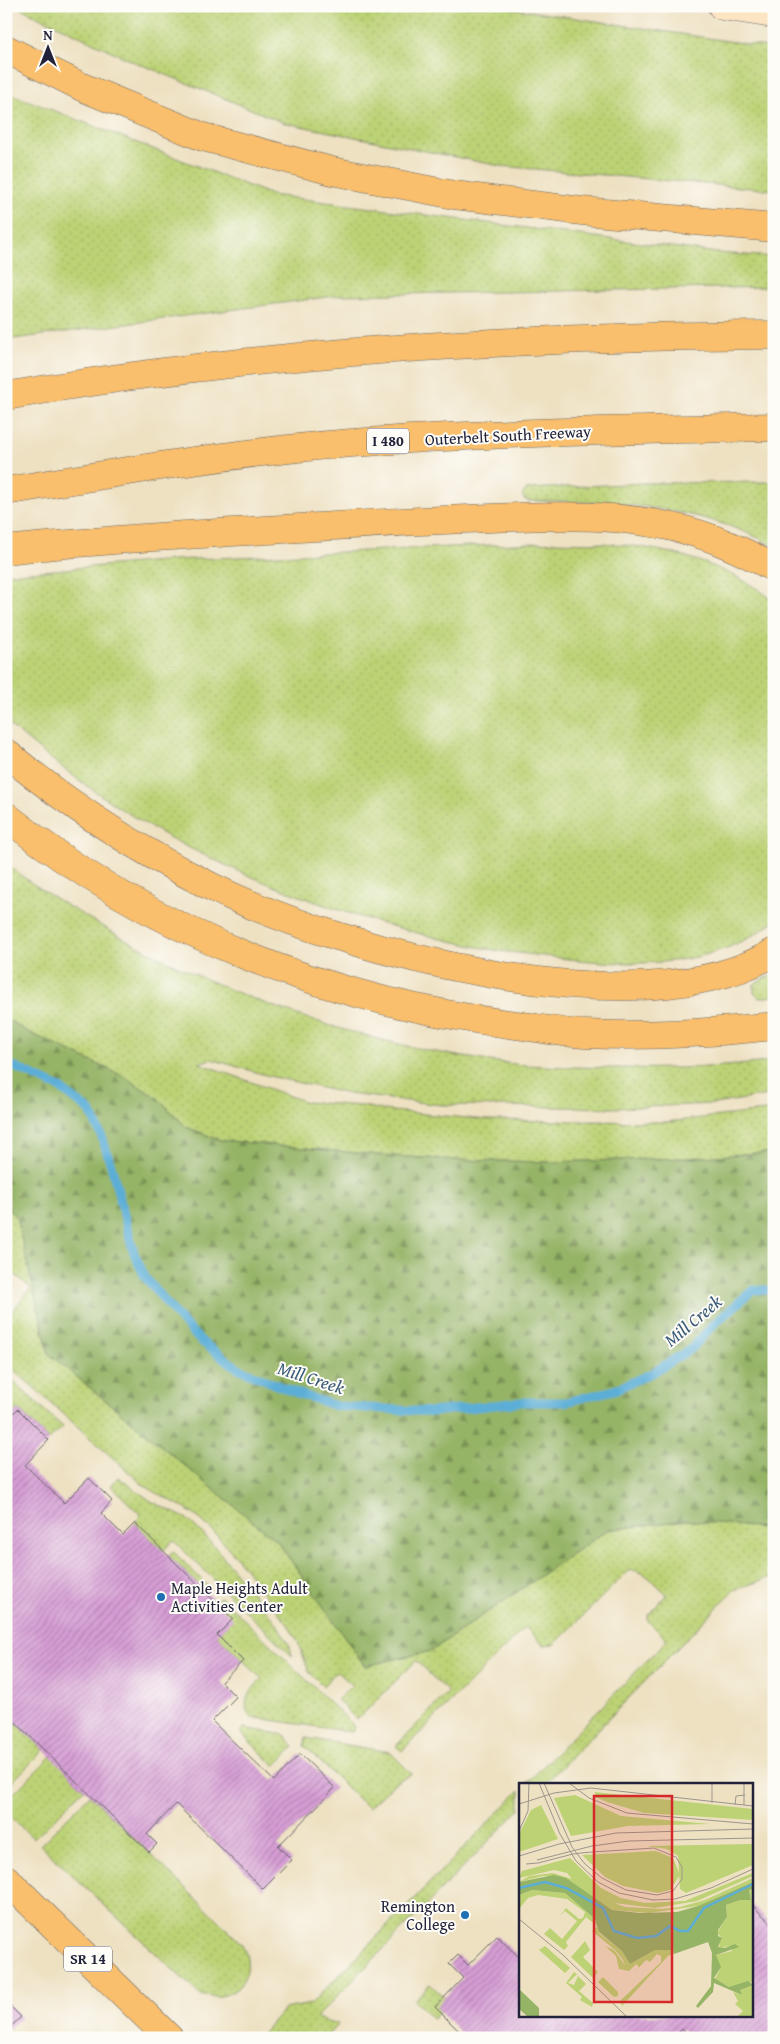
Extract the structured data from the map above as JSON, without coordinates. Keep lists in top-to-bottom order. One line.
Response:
{"streets":{"main road":["Outerbelt South Freeway","I 480","SR 14"]},"water":["Mill Creek"],"places":["Maple Heights Adult Activities Center","Remington College"],"north":"top"}
